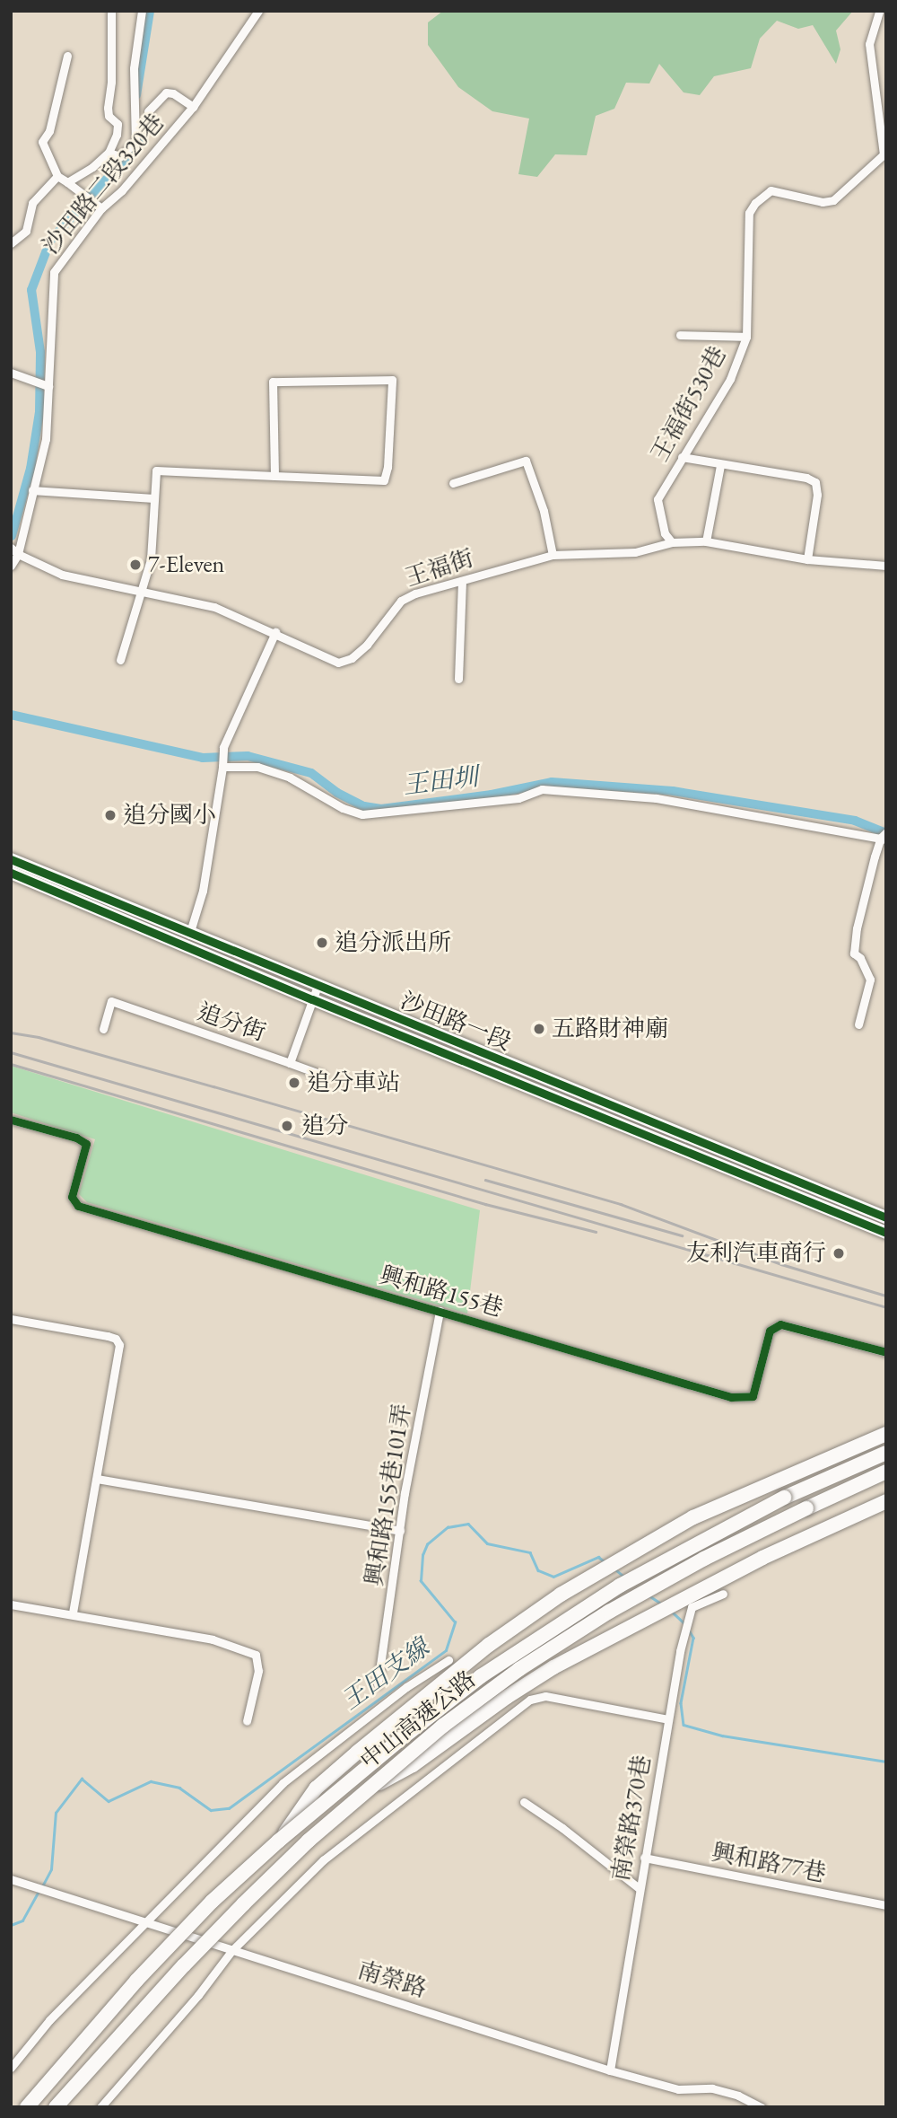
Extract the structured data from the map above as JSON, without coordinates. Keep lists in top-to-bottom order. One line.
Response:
{"streets":{"highway":["中山高速公路"],"main road":["沙田路一段"],"street":["沙田路二段320巷","王福街530巷","王福街","追分街","興和路155巷","興和路155巷101弄","南榮路370巷","興和路77巷","南榮路"]},"crossings":[["沙田路二段320巷","王福街"],["王福街530巷","王福街"],["沙田路一段","追分街"],["興和路155巷","興和路155巷101弄"],["南榮路370巷","興和路77巷"],["南榮路370巷","南榮路"]],"water":["王田圳","王田支線"],"places":["7-Eleven","追分國小","追分派出所","五路財神廟","追分車站","追分","友利汽車商行"]}
